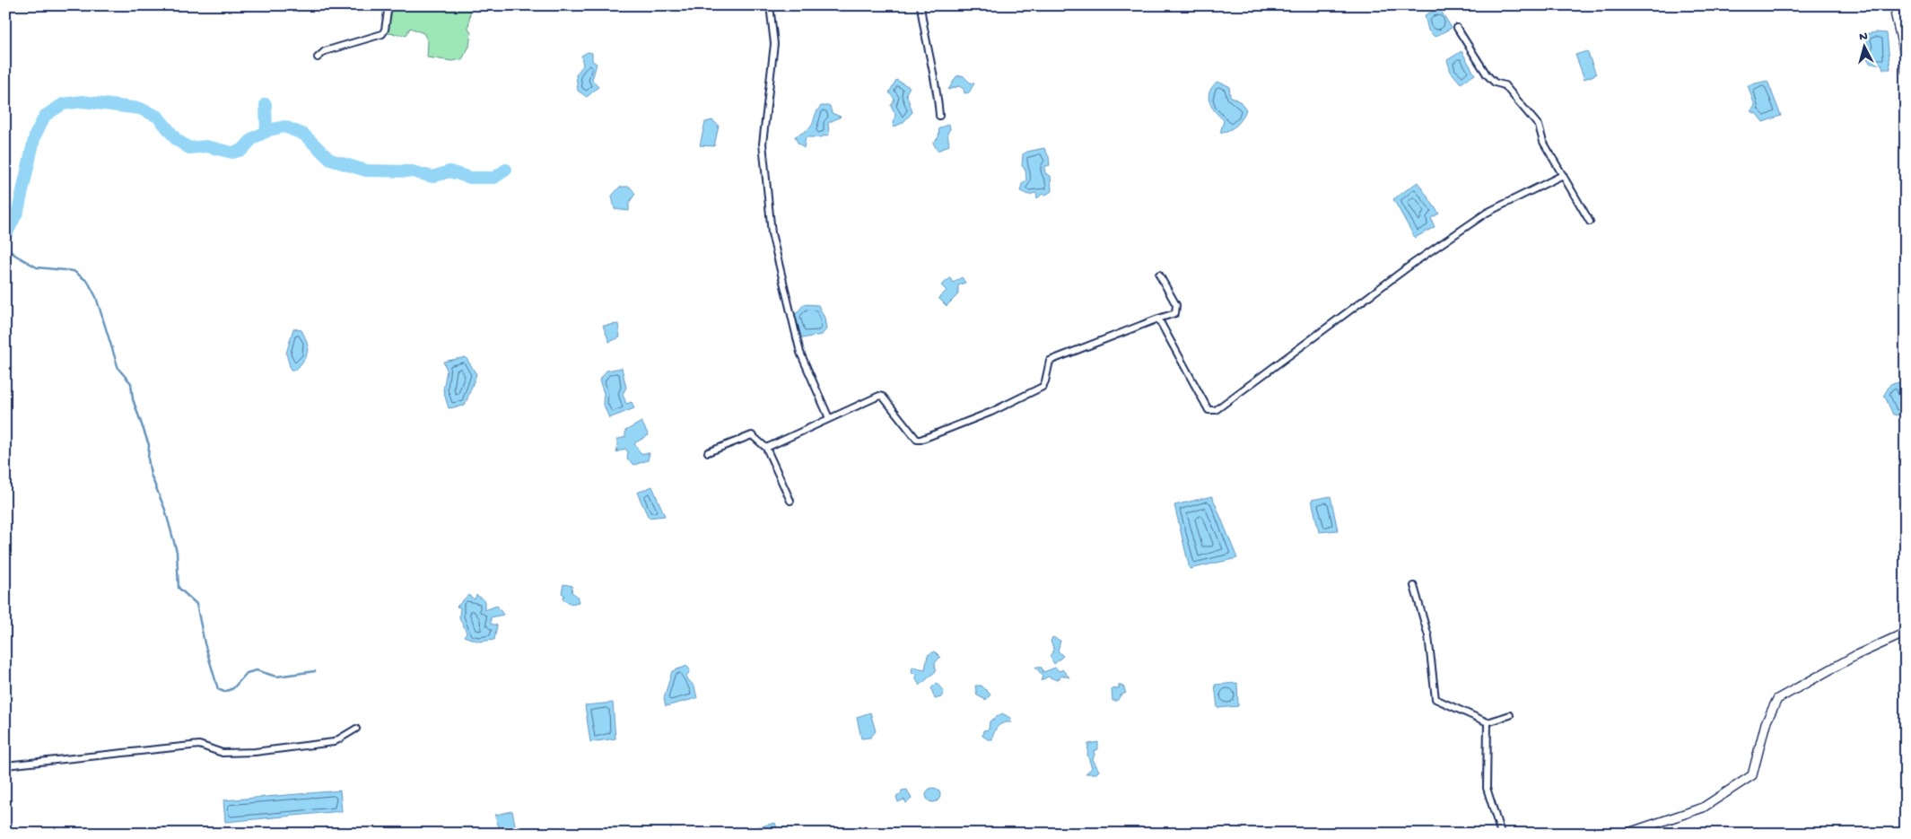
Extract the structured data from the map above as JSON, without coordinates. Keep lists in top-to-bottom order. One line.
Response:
{"north":"top"}
